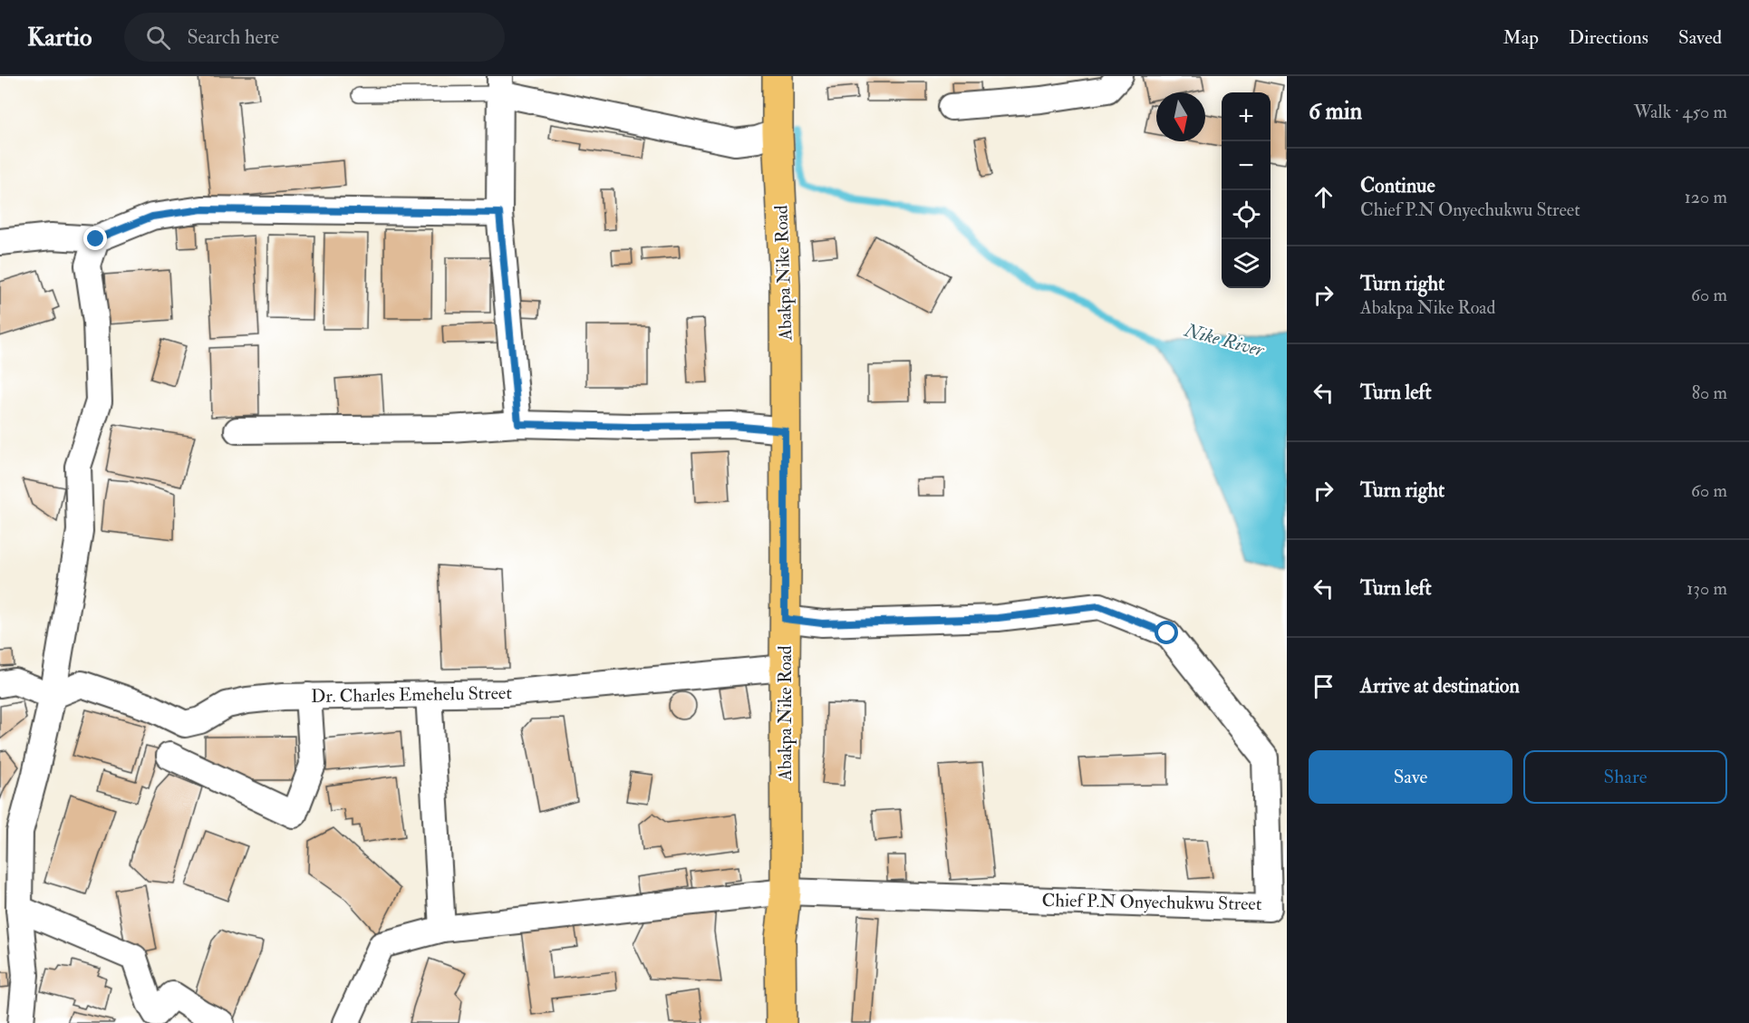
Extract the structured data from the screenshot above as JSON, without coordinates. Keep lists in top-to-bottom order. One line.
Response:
{"streets":{"main road":["Abakpa Nike Road"],"street":["Dr. Charles Emehelu Street","Chief P.N Onyechukwu Street"]},"crossings":[["Abakpa Nike Road","Dr. Charles Emehelu Street"],["Abakpa Nike Road","Chief P.N Onyechukwu Street"]],"water":["Nike River"],"north":"bottom","page":{"header":"Kartio","search":"Search here","nav":["Map","Directions","Saved"],"heading":["6 min","Walk · 450 m"],"map_buttons":["+","−"],"list":[["Continue","Chief P.N Onyechukwu Street","120 m"],["Turn right","Abakpa Nike Road","60 m"],["Turn left","80 m"],["Turn right","60 m"],["Turn left","130 m"],"Arrive at destination"],"buttons":["Save","Share"]}}
